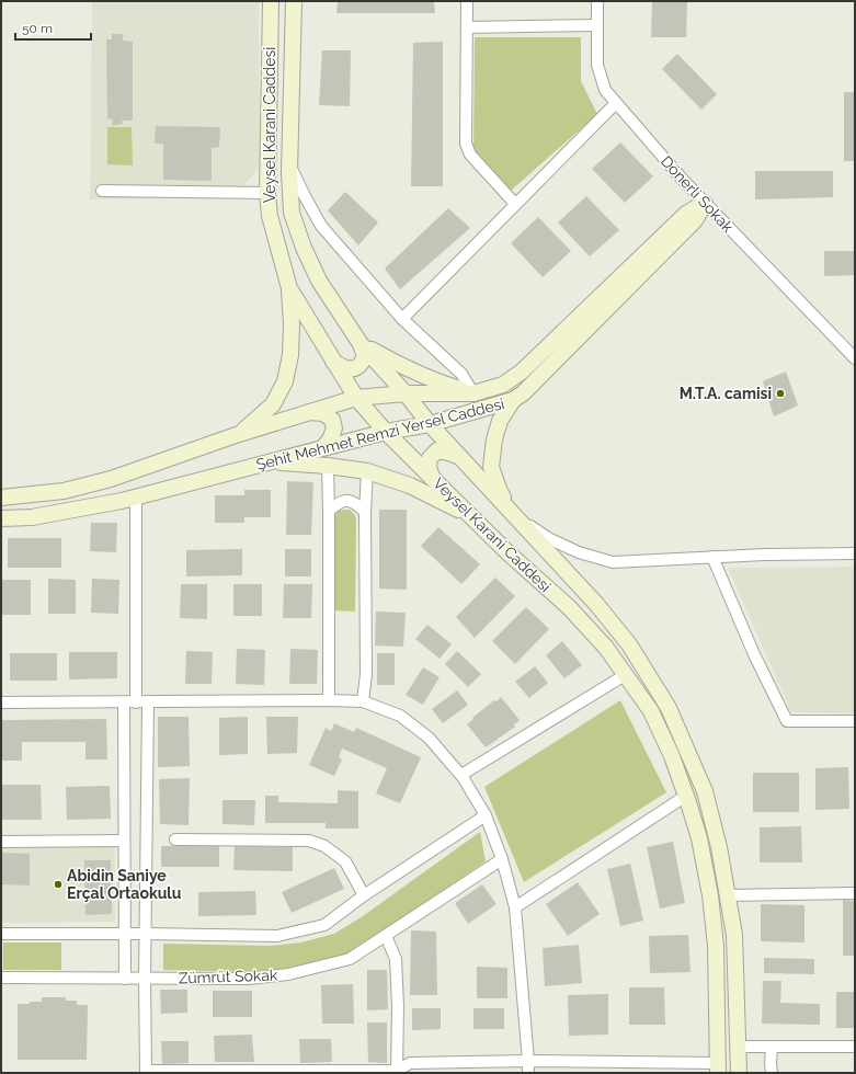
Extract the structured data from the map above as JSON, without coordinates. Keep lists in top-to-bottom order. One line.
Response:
{"streets":{"main road":["Veysel Karani Caddesi","Şehit Mehmet Remzi Yersel Caddesi"],"street":["Dönerli Sokak","Zümrüt Sokak"]},"crossings":[["Veysel Karani Caddesi","Şehit Mehmet Remzi Yersel Caddesi"],["Dönerli Sokak","Şehit Mehmet Remzi Yersel Caddesi"]],"places":["M.T.A. camisi","Abidin Saniye Erçal Ortaokulu"],"scale_bar":"50 m"}
